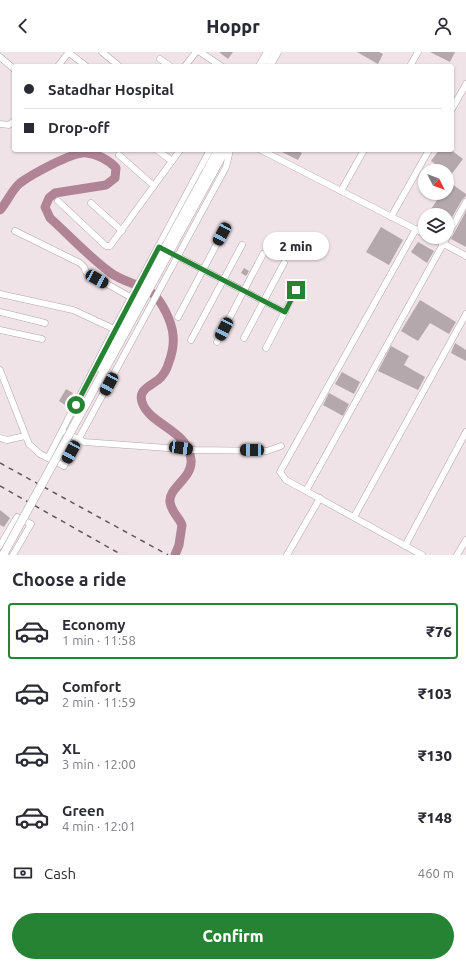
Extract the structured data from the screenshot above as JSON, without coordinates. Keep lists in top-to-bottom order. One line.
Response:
{"north":"bottom right","page":{"header":"Hoppr","banner":["Satadhar Hospital","Drop-off"],"bubble":"2 min","heading":"Choose a ride","list":[{"name":"Economy","note":"1 min · 11:58","value":"₹76"},{"name":"Comfort","note":"2 min · 11:59","value":"₹103"},{"name":"XL","note":"3 min · 12:00","value":"₹130"},{"name":"Green","note":"4 min · 12:01","value":"₹148"}],"pay":["Cash","460 m"],"buttons":"Confirm"}}
